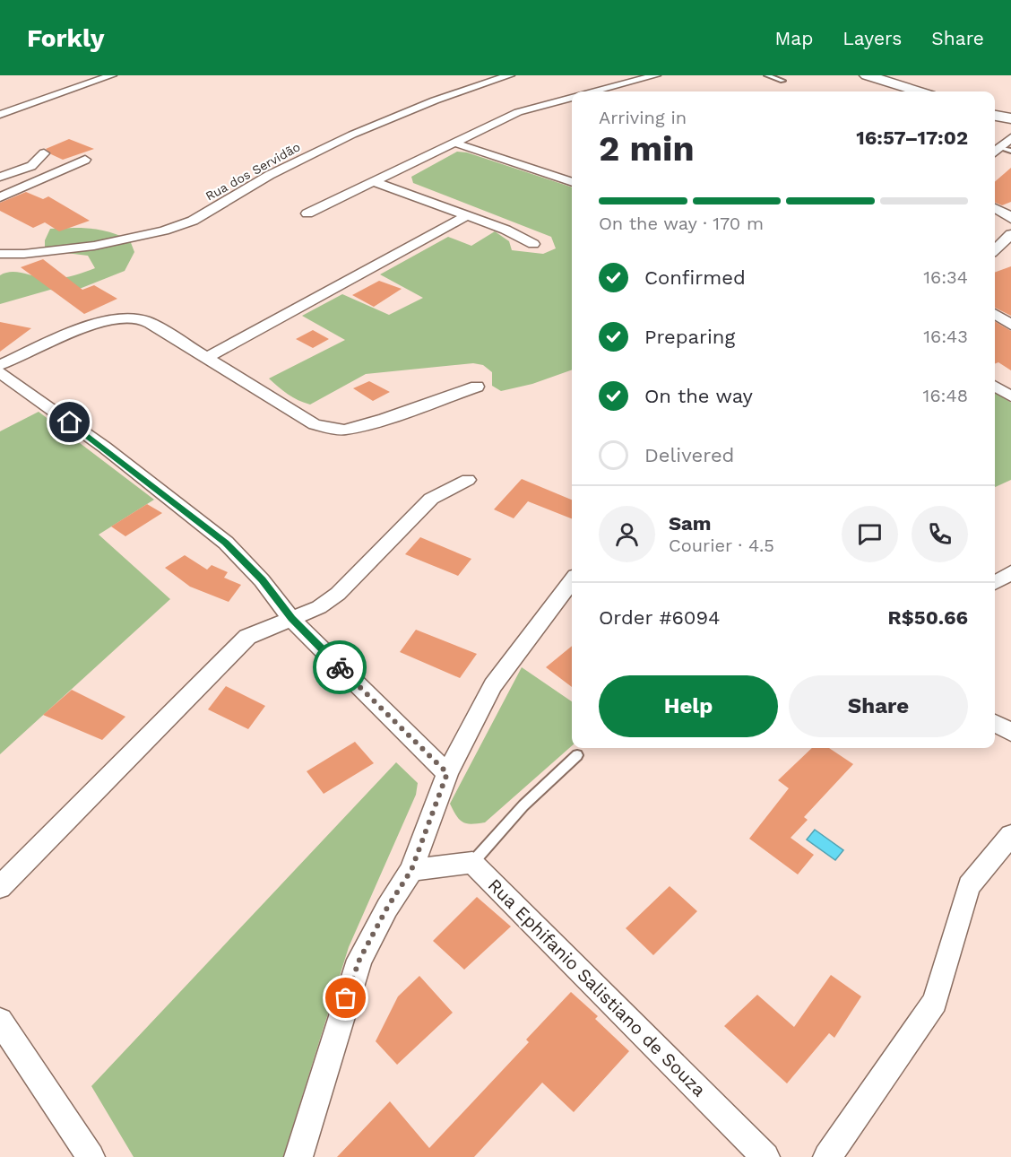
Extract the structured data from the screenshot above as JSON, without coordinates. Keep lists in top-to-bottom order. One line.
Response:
{"streets":{"street":["Rua dos Servidão","Rua Ephifanio Salistiano de Souza"]},"page":{"header":"Forkly","nav":["Map","Layers","Share"],"heading":["2 min","Arriving in","16:57–17:02"],"panel":["Sam","Courier · 4.5","Order #6094","R$50.66"],"bar":"On the way · 170 m","list":[["Confirmed","16:34"],["Preparing","16:43"],["On the way","16:48"],"Delivered"],"buttons":["Help","Share"]}}
